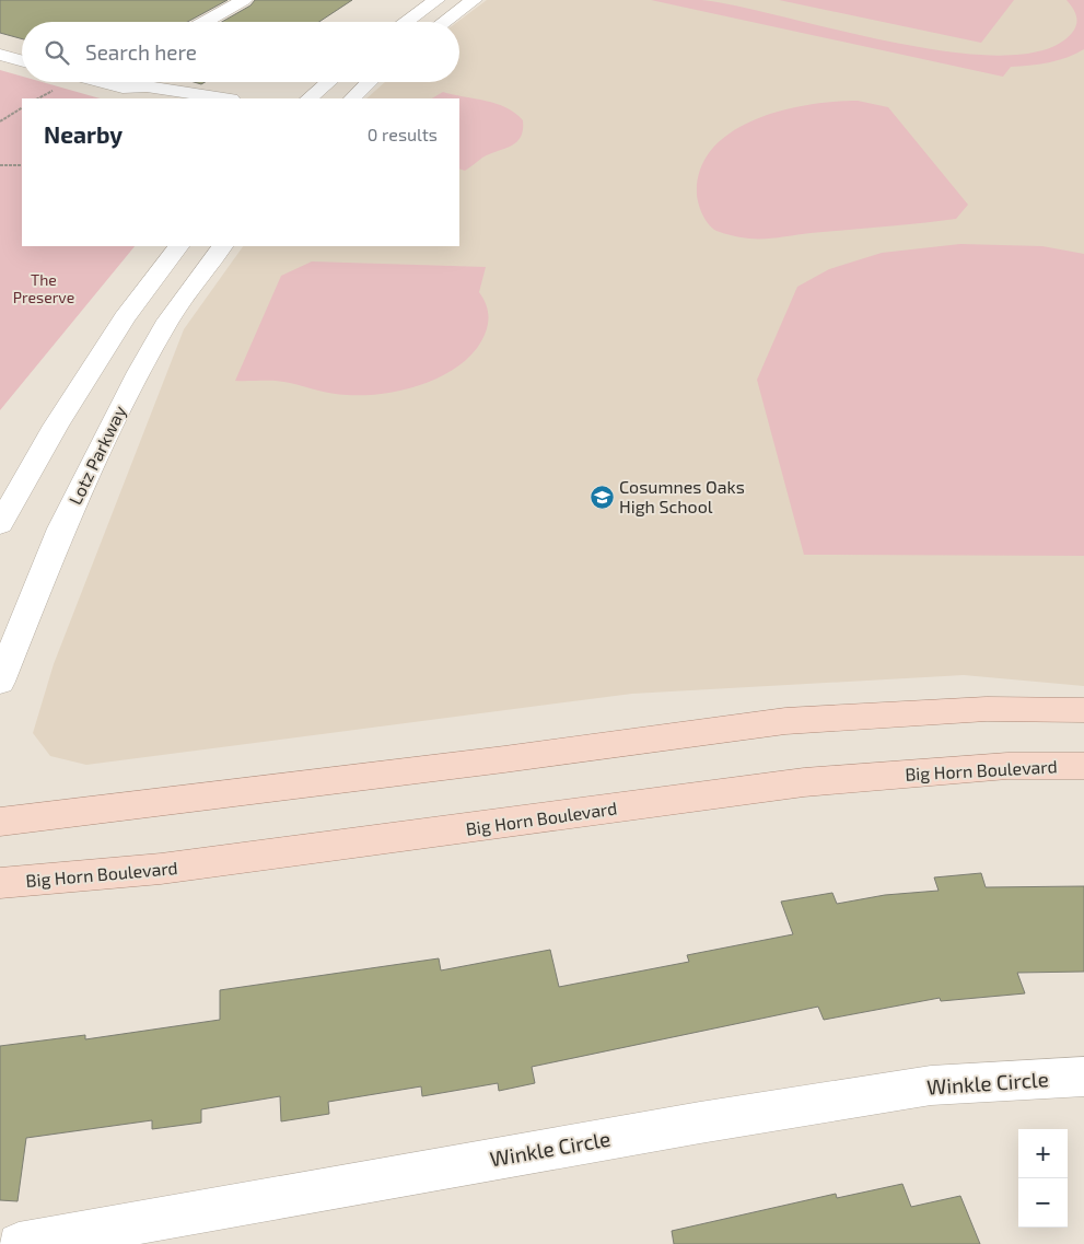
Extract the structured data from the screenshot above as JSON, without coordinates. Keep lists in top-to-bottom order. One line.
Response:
{"streets":{"main road":["Big Horn Boulevard"],"street":["Lotz Parkway","Winkle Circle"]},"parks":["The Preserve"],"places":{"school or university":["Cosumnes Oaks High School"]},"page":{"search":"Search here","heading":["Nearby","0 results"],"map_buttons":["+","−"]}}
